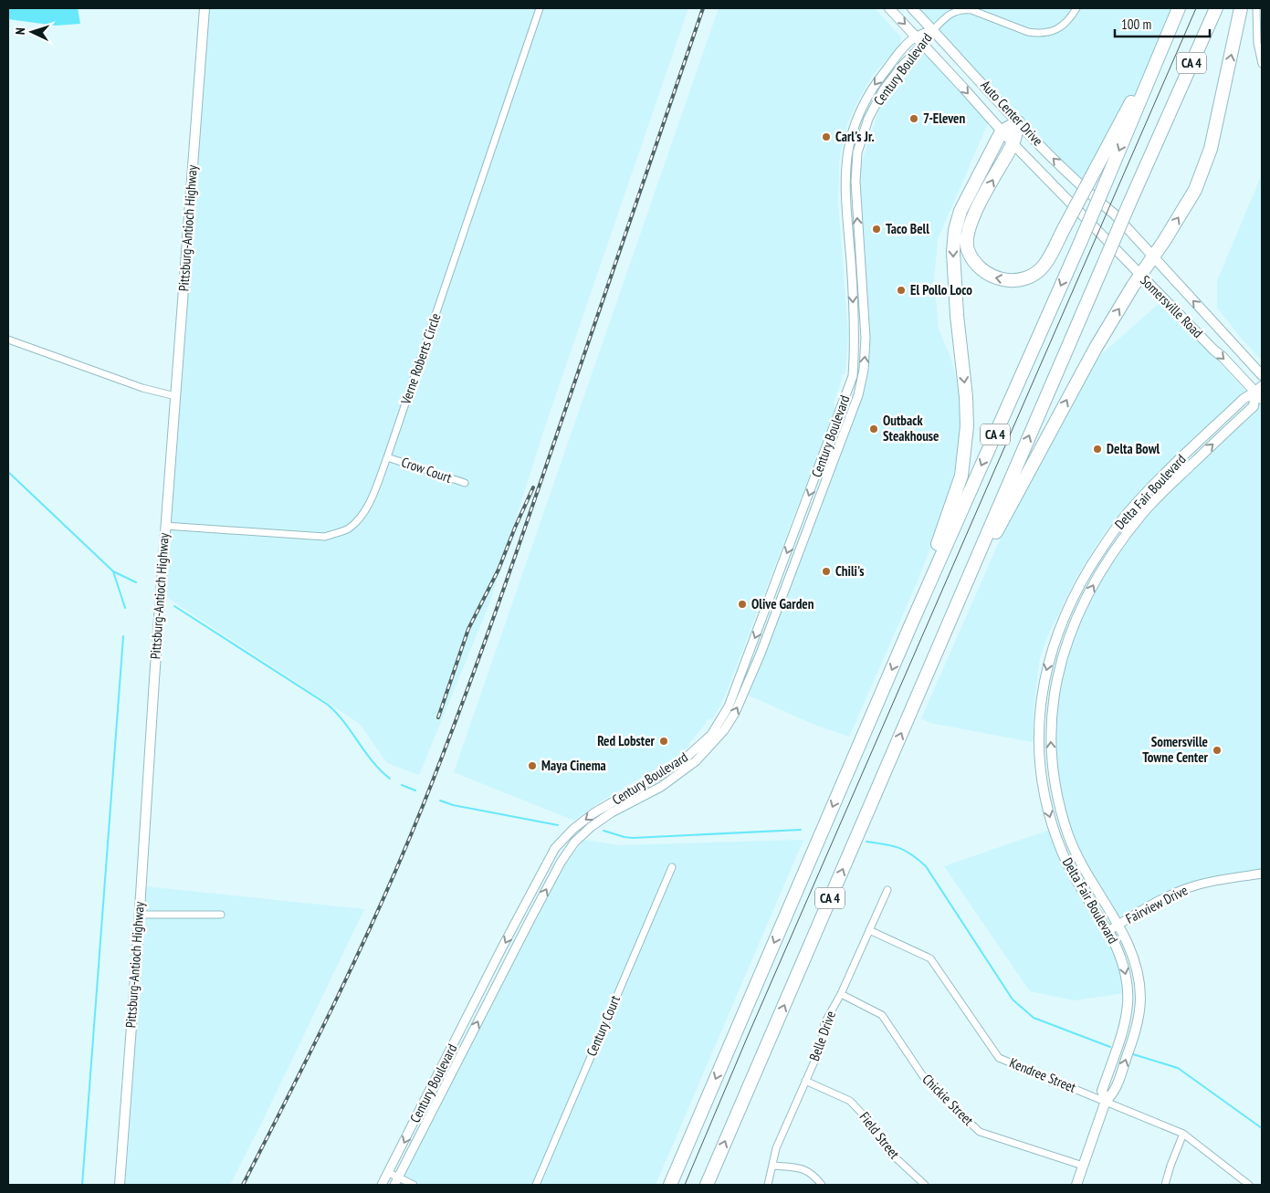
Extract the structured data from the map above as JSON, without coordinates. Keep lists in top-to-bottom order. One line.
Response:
{"streets":{"highway":["CA 4"],"main road":["Auto Center Drive","Pittsburg-Antioch Highway","Somersville Road","Delta Fair Boulevard"],"street":["Century Boulevard","Verne Roberts Circle","Crow Court","Fairview Drive","Century Court","Belle Drive","Kendree Street","Chickie Street","Field Street"]},"crossings":[["Century Boulevard","Auto Center Drive"],["Auto Center Drive","Somersville Road"],["Pittsburg-Antioch Highway","Verne Roberts Circle"],["Somersville Road","Delta Fair Boulevard"],["Verne Roberts Circle","Crow Court"],["Delta Fair Boulevard","Fairview Drive"],["Delta Fair Boulevard","Kendree Street"],["Delta Fair Boulevard","Chickie Street"],["Belle Drive","Kendree Street"],["Belle Drive","Chickie Street"],["Belle Drive","Field Street"]],"places":["7-Eleven","Carl's Jr.","Taco Bell","El Pollo Loco","Outback Steakhouse","Delta Bowl","Chili's","Olive Garden","Red Lobster","Somersville Towne Center","Maya Cinema"],"scale_bar":"100 m","north":"left"}
